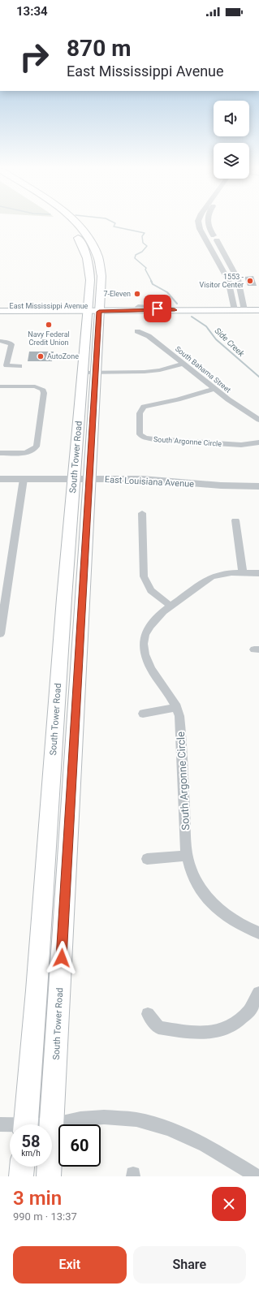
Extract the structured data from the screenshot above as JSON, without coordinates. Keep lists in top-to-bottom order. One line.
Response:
{"streets":{"main road":["East Mississippi Avenue","South Tower Road"],"street":["South Bahama Street","South Argonne Circle","East Louisiana Avenue"]},"crossings":[["East Mississippi Avenue","South Tower Road"],["South Bahama Street","South Argonne Circle"],["South Tower Road","East Louisiana Avenue"]],"water":["Side Creek"],"places":["1553 - Visitor Center","7-Eleven","Navy Federal Credit Union","AutoZone"],"page":{"status":"13:34","turn":["870 m","East Mississippi Avenue"],"speed":"58 km/h","limit":"60","heading":["3 min","990 m · 13:37"],"buttons":["Exit","Share"]}}
